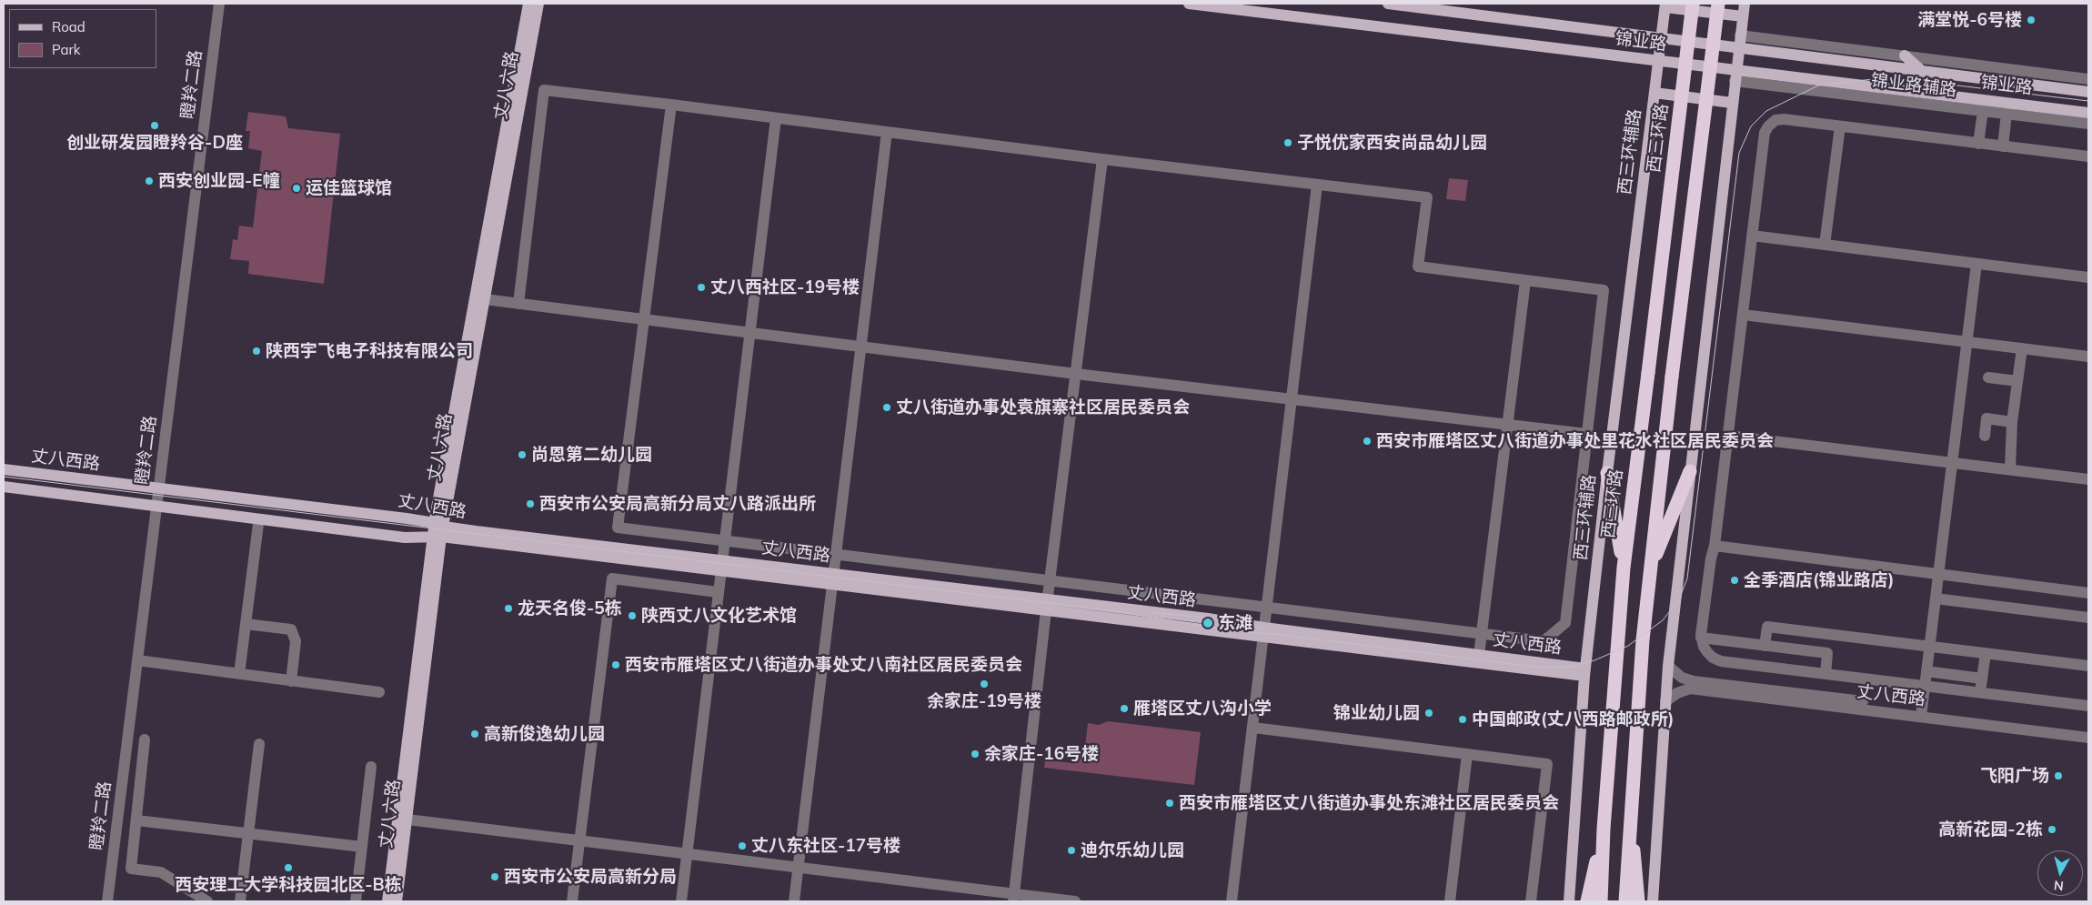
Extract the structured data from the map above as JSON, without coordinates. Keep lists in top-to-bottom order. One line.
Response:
{"streets":{"highway":["西三环路"],"main road":["锦业路","丈八六路","西三环辅路","丈八西路"],"street":["瞪羚二路","锦业路辅路"]},"crossings":[["锦业路","锦业路辅路"],["锦业路","西三环辅路"],["瞪羚二路","丈八西路"],["丈八六路","丈八西路"],["西三环辅路","丈八西路"]],"places":["满堂悦-6号楼","创业研发园瞪羚谷-D座","子悦优家西安尚品幼儿园","西安创业园-E幢","运佳篮球馆","丈八西社区-19号楼","陕西宇飞电子科技有限公司","丈八街道办事处袁旗寨社区居民委员会","西安市雁塔区丈八街道办事处里花水社区居民委员会","尚恩第二幼儿园","西安市公安局高新分局丈八路派出所","全季酒店(锦业路店)","龙天名俊-5栋","陕西丈八文化艺术馆","东滩","西安市雁塔区丈八街道办事处丈八南社区居民委员会","余家庄-19号楼","雁塔区丈八沟小学","锦业幼儿园","中国邮政(丈八西路邮政所)","高新俊逸幼儿园","余家庄-16号楼","飞阳广场","西安市雁塔区丈八街道办事处东滩社区居民委员会","高新花园-2栋","丈八东社区-17号楼","迪尔乐幼儿园","西安理工大学科技园北区-B栋","西安市公安局高新分局"],"legend":["Road","Park"],"north":"bottom"}
